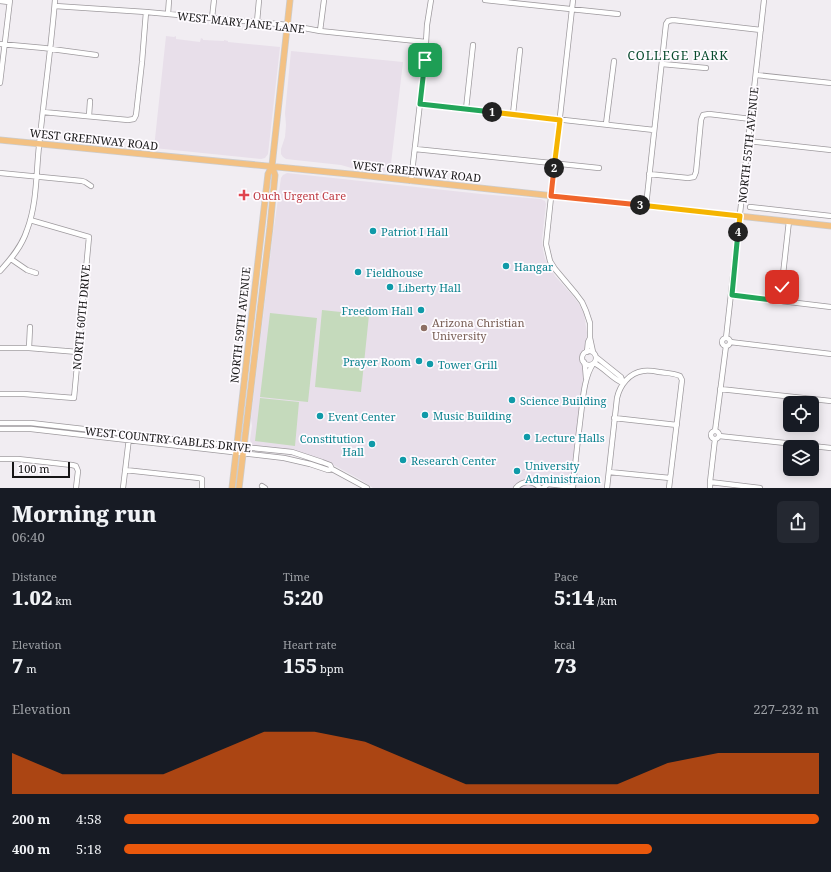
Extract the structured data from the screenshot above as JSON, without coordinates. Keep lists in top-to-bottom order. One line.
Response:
{"streets":{"main road":["WEST GREENWAY ROAD","NORTH 59TH AVENUE"],"street":["WEST MARY JANE LANE","NORTH 55TH AVENUE","NORTH 60TH DRIVE","WEST COUNTRY GABLES DRIVE"]},"crossings":[["WEST MARY JANE LANE","NORTH 59TH AVENUE"],["WEST GREENWAY ROAD","NORTH 55TH AVENUE"],["WEST GREENWAY ROAD","NORTH 59TH AVENUE"],["NORTH 59TH AVENUE","WEST COUNTRY GABLES DRIVE"]],"districts":["COLLEGE PARK"],"places":{"health":["Ouch Urgent Care"],"other":["Patriot I Hall","Hangar","Fieldhouse","Liberty Hall","Freedom Hall","Arizona Christian University","Prayer Room","Tower Grill","Science Building","Music Building","Event Center","Lecture Halls","Constitution Hall","Research Center","University Administraion"]},"scale_bar":"100 m","page":{"pins":["1","2","3","4"],"scale":"100 m","heading":["Morning run","06:40"],"stats":[["Distance","1.02 km"],["Time","5:20"],["Pace","5:14 /km"],["Elevation","7 m"],["Heart rate","155 bpm"],["kcal","73"]],"chart":["Elevation","227–232 m"],"list":[{"name":"200 m","note":"4:58"},{"name":"400 m","note":"5:18"}]}}
